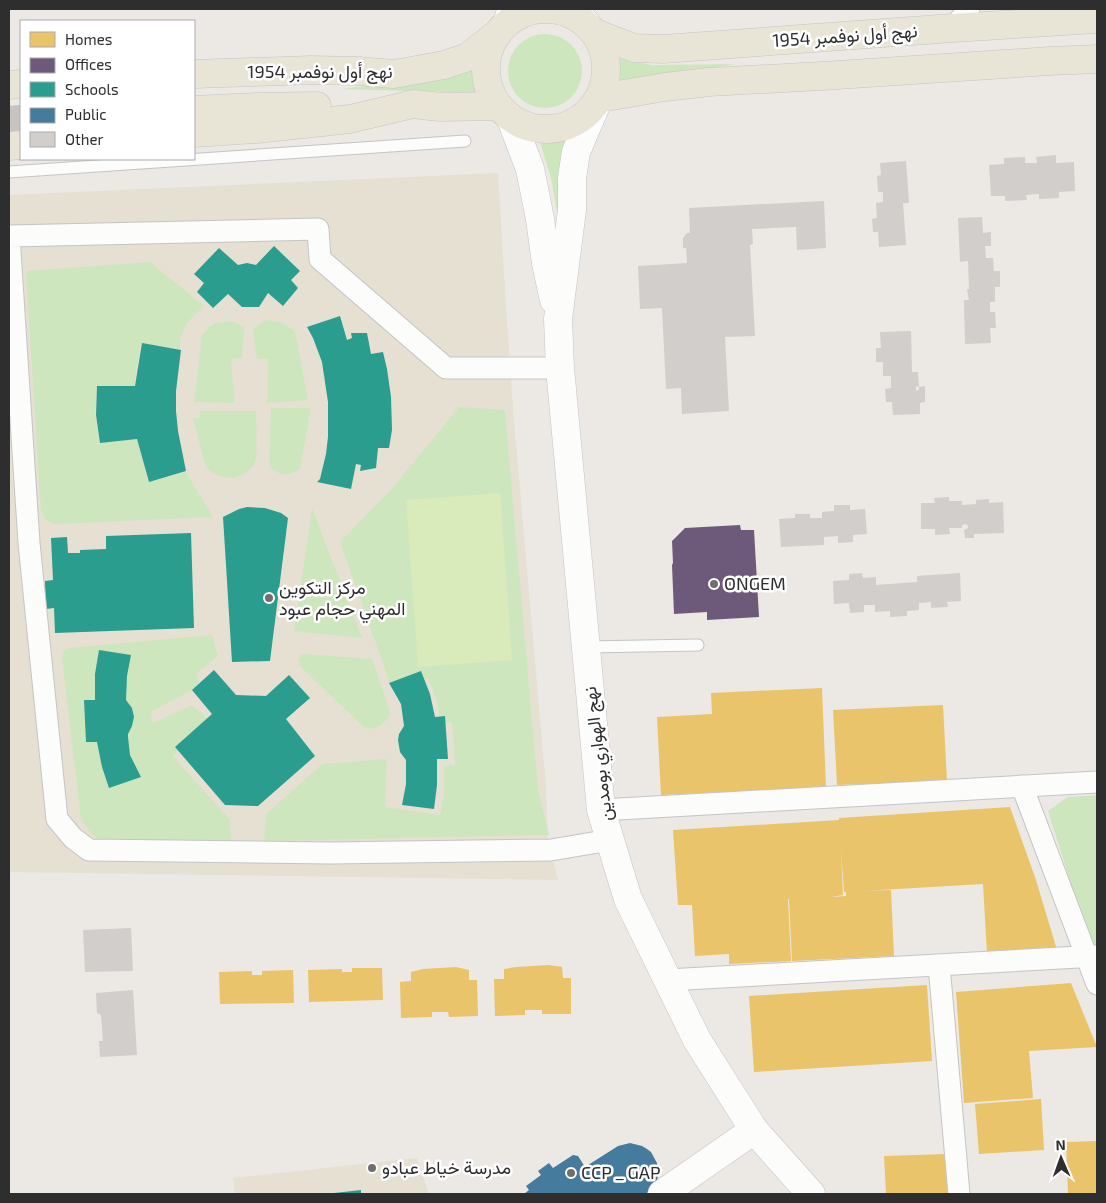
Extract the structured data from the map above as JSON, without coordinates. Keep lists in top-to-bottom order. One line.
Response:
{"streets":{"main road":["نهج أول نوفمبر 1954","نهج الهواري بومدين"]},"places":["ONGEM","مركز التكوين المهني حجام عبود","مدرسة خياط عبادو","CCP _ GAP"],"legend":["Homes","Offices","Schools","Public","Other"],"north":"top"}
